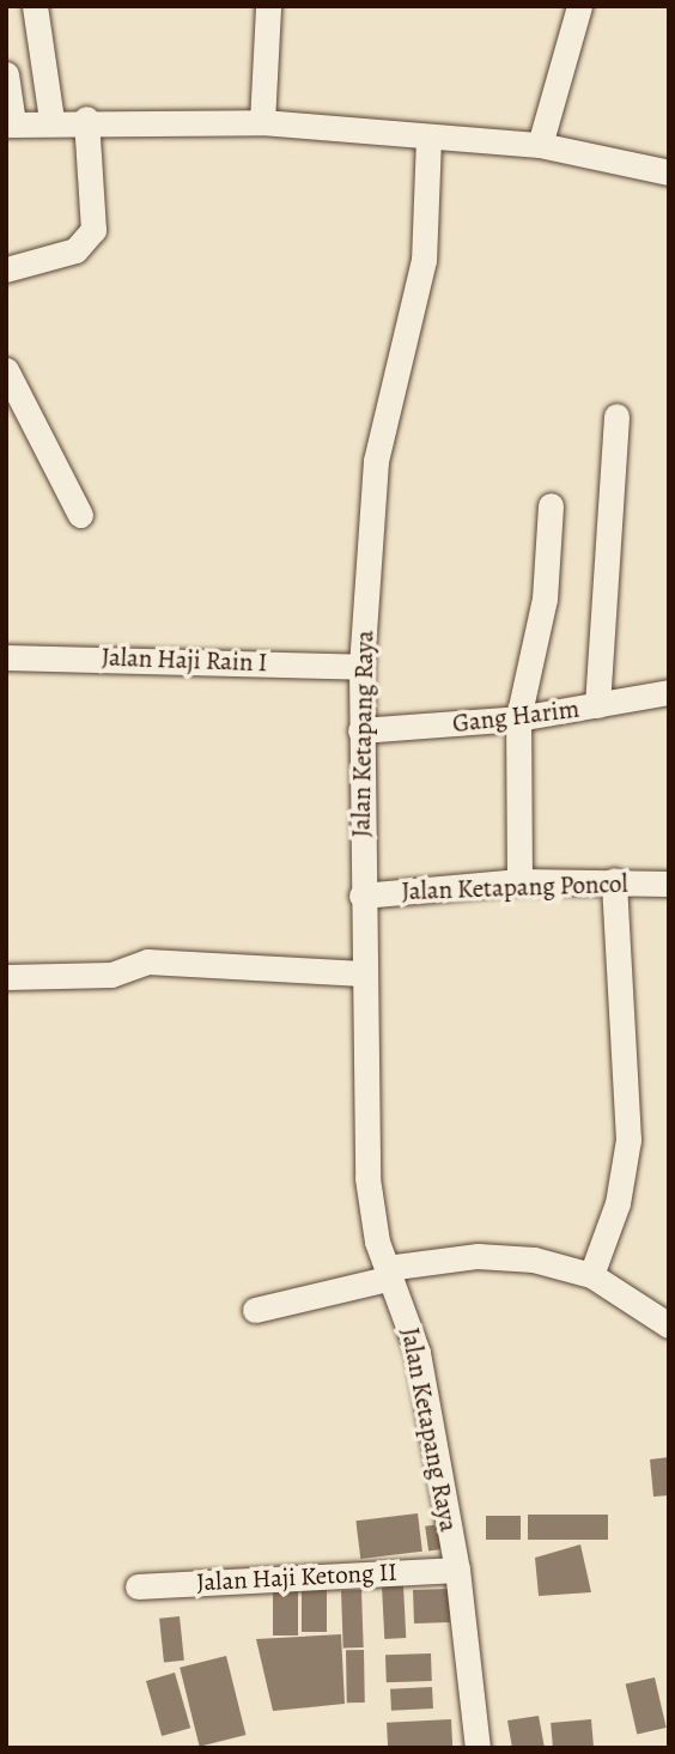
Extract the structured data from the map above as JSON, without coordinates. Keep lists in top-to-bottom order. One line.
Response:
{"streets":{"street":["Jalan Haji Rain I","Gang Harim","Jalan Ketapang Raya","Jalan Ketapang Poncol","Jalan Haji Ketong II"]},"crossings":[["Jalan Haji Rain I","Jalan Ketapang Raya"],["Gang Harim","Jalan Ketapang Raya"],["Jalan Ketapang Raya","Jalan Ketapang Poncol"],["Jalan Ketapang Raya","Jalan Haji Ketong II"]]}
